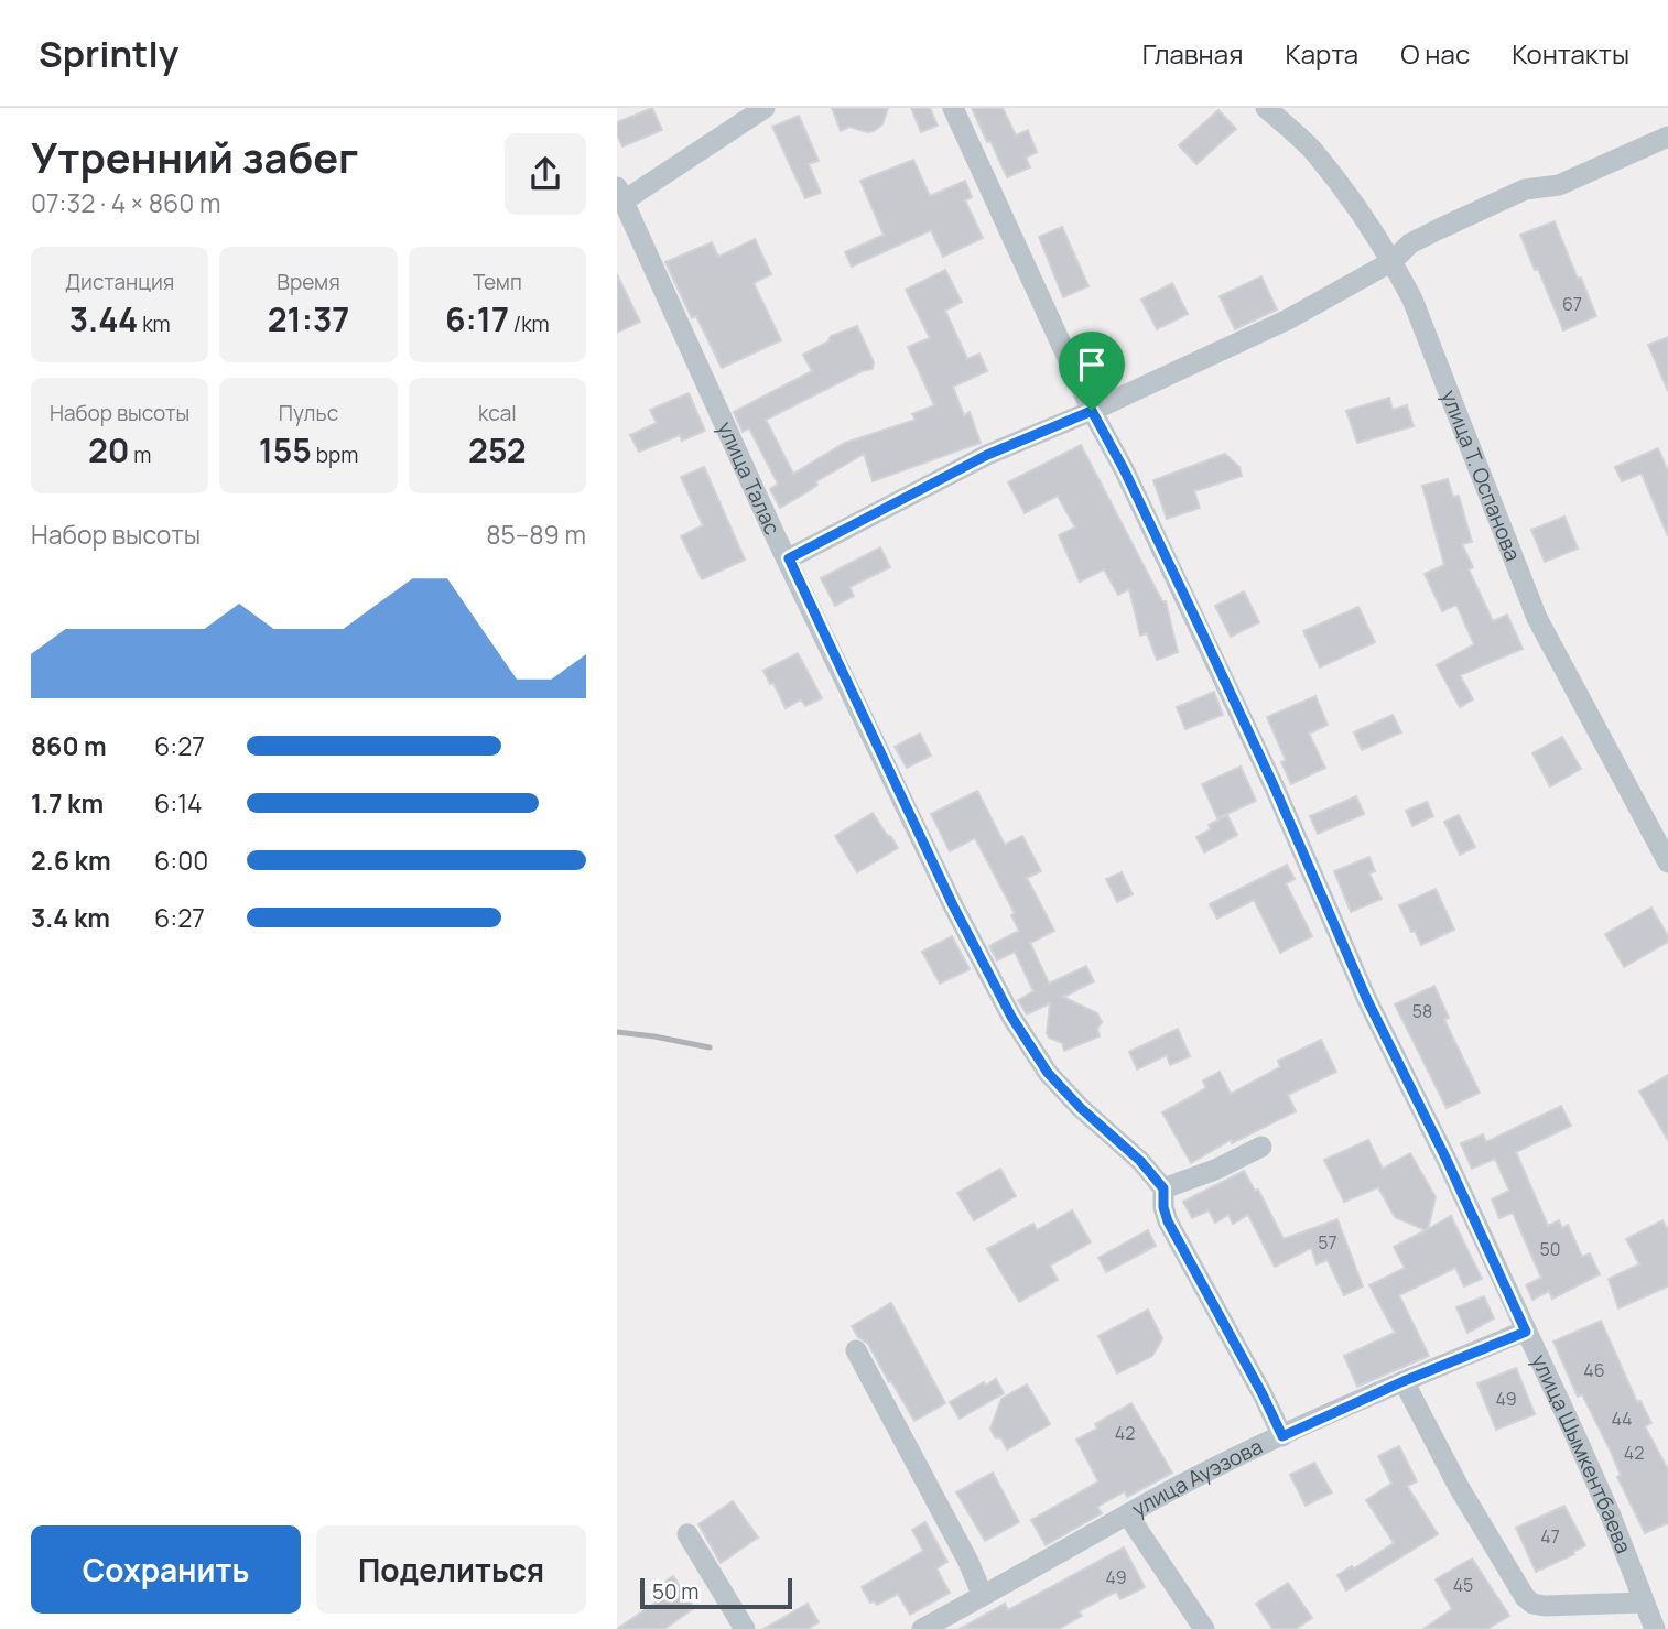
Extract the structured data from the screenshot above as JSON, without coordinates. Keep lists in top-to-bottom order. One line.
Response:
{"streets":{"street":["улица Т. Оспанова","улица Талас","улица Шымкентбаева","улица Ауэзова"]},"crossings":[["улица Шымкентбаева","улица Ауэзова"]],"house_numbers":["67","58","57","50","46","49","44","42","42","47","49","45"],"scale_bar":"50 m","page":{"header":"Sprintly","nav":["Главная","Карта","О нас","Контакты"],"heading":["Утренний забег","07:32 · 4 × 860 m"],"stats":[["Дистанция","3.44 km"],["Время","21:37"],["Темп","6:17 /km"],["Набор высоты","20 m"],["Пульс","155 bpm"],["kcal","252"]],"chart":["Набор высоты","85–89 m"],"list":[{"name":"860 m","note":"6:27"},{"name":"1.7 km","note":"6:14"},{"name":"2.6 km","note":"6:00"},{"name":"3.4 km","note":"6:27"}],"buttons":["Сохранить","Поделиться"],"scale":"50 m"}}
